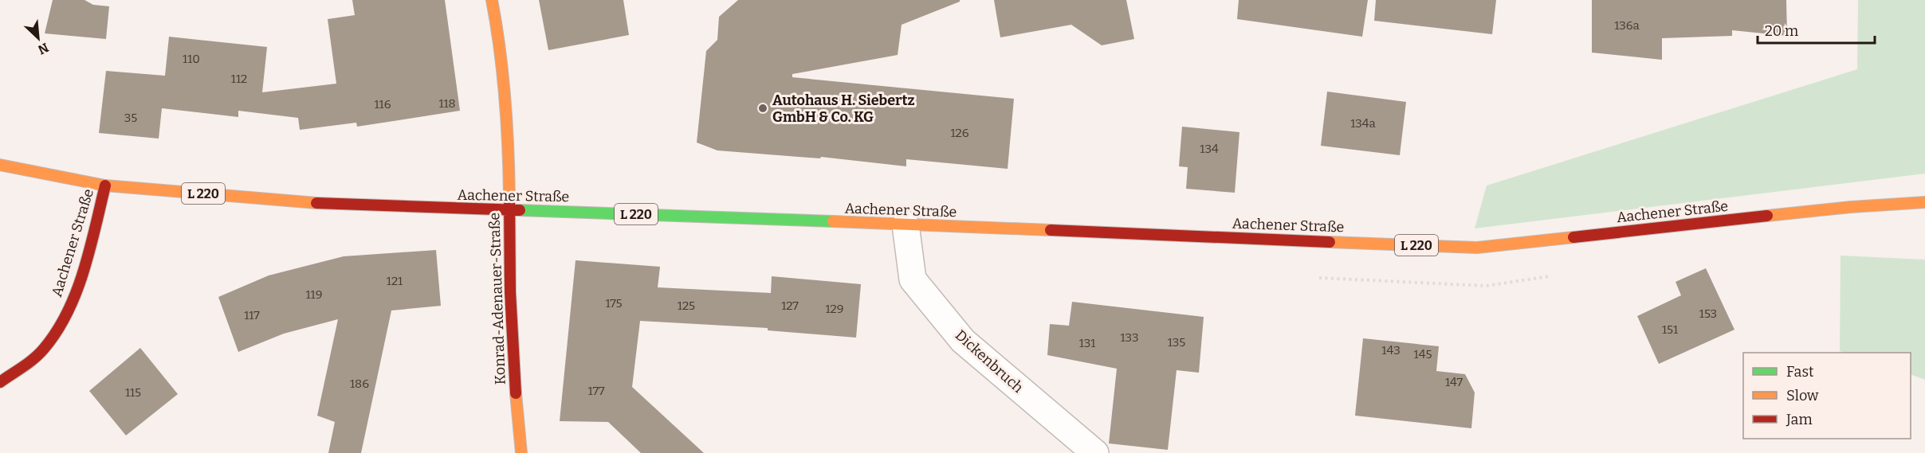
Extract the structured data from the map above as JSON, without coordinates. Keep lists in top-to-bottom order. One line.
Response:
{"streets":{"main road":["L 220","Aachener Straße","Konrad-Adenauer-Straße"],"street":["Dickenbruch"]},"crossings":[["L 220","Aachener Straße"],["Aachener Straße","Konrad-Adenauer-Straße"],["Aachener Straße","Dickenbruch"]],"places":["Autohaus H. Siebertz GmbH & Co. KG"],"house_numbers":["136a","110","112","118","116","35","134a","126","134","121","119","175","125","127","129","153","117","151","133","135","131","143","145","147","186","177","115"],"legend":["Fast","Slow","Jam"],"scale_bar":"20 m","north":"bottom right"}
